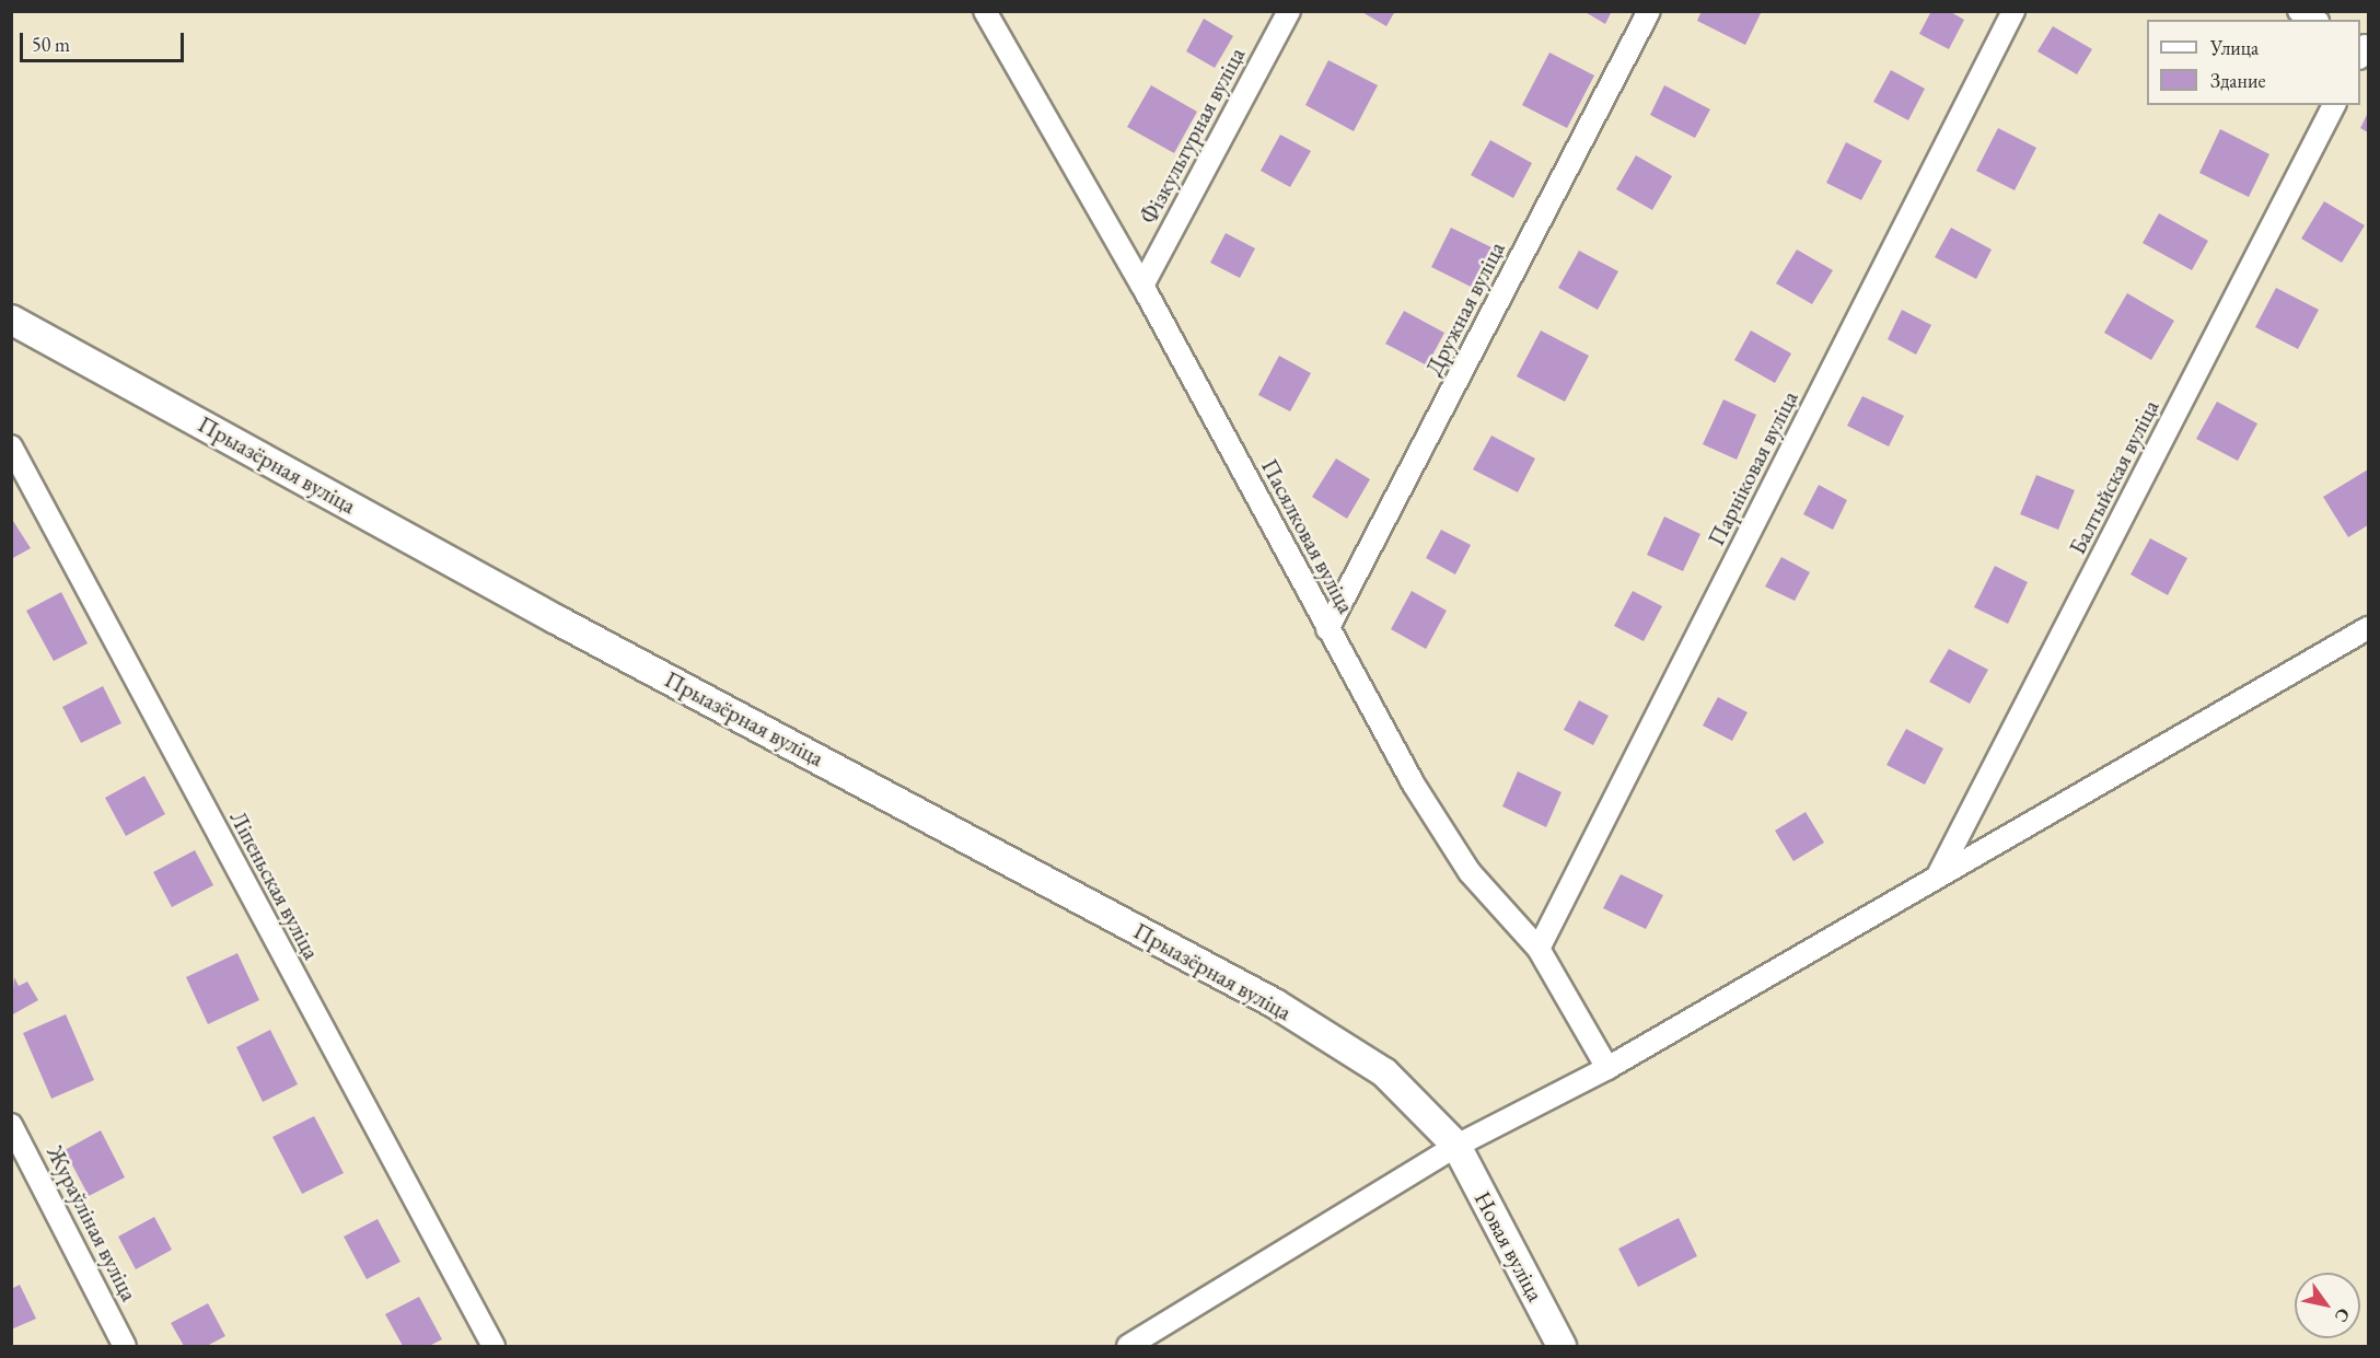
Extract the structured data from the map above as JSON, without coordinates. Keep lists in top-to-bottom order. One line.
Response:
{"streets":{"street":["Фізкультурная вуліца","Дружная вуліца","Прыазёрная вуліца","Парніковая вуліца","Балтыйская вуліца","Пасялковая вуліца","Ліпеньская вуліца","Жураўліная вуліца","Новая вуліца"]},"crossings":[["Фізкультурная вуліца","Пасялковая вуліца"],["Дружная вуліца","Пасялковая вуліца"],["Прыазёрная вуліца","Новая вуліца"],["Парніковая вуліца","Пасялковая вуліца"]],"legend":["Улица","Здание"],"scale_bar":"50 m","north":"bottom right"}
